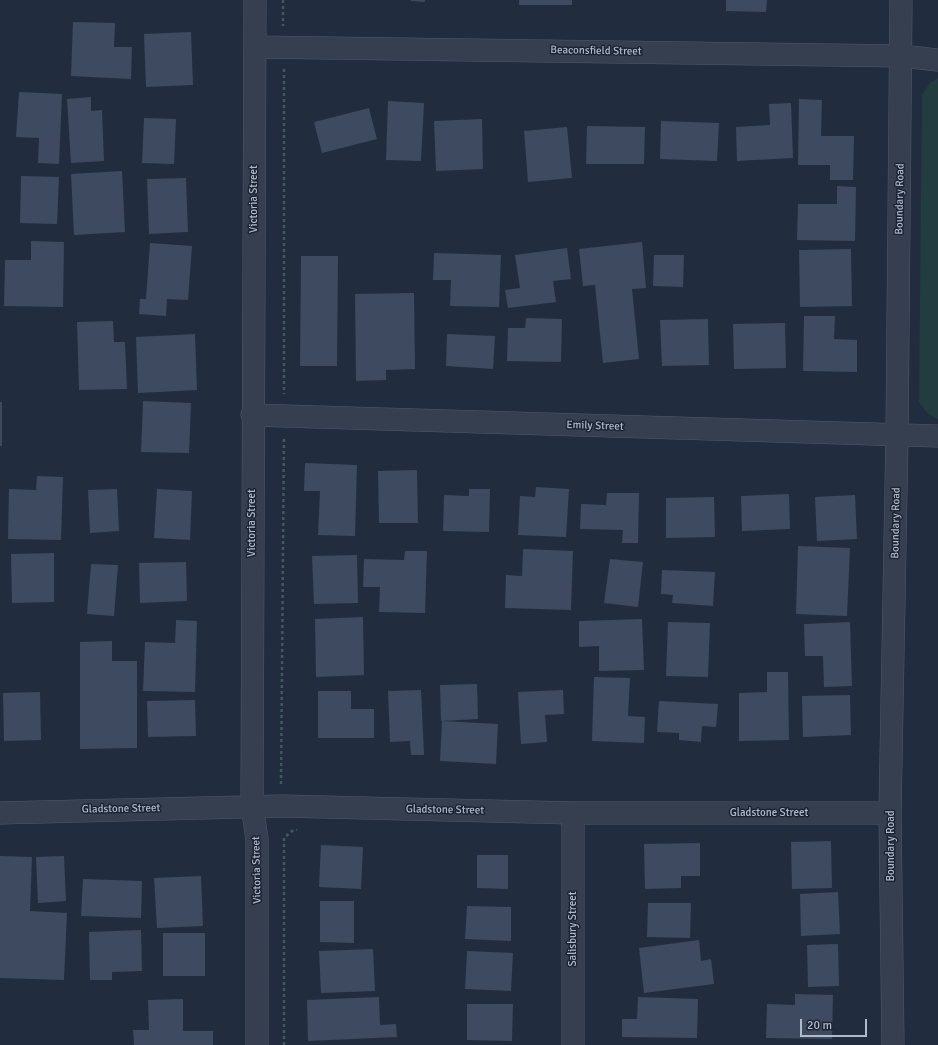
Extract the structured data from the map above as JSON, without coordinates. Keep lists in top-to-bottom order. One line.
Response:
{"streets":{"street":["Beaconsfield Street","Victoria Street","Boundary Road","Emily Street","Gladstone Street","Salisbury Street"]},"crossings":[["Beaconsfield Street","Victoria Street"],["Beaconsfield Street","Boundary Road"],["Victoria Street","Emily Street"],["Victoria Street","Gladstone Street"],["Boundary Road","Emily Street"],["Boundary Road","Gladstone Street"],["Gladstone Street","Salisbury Street"]],"scale_bar":"20 m"}
